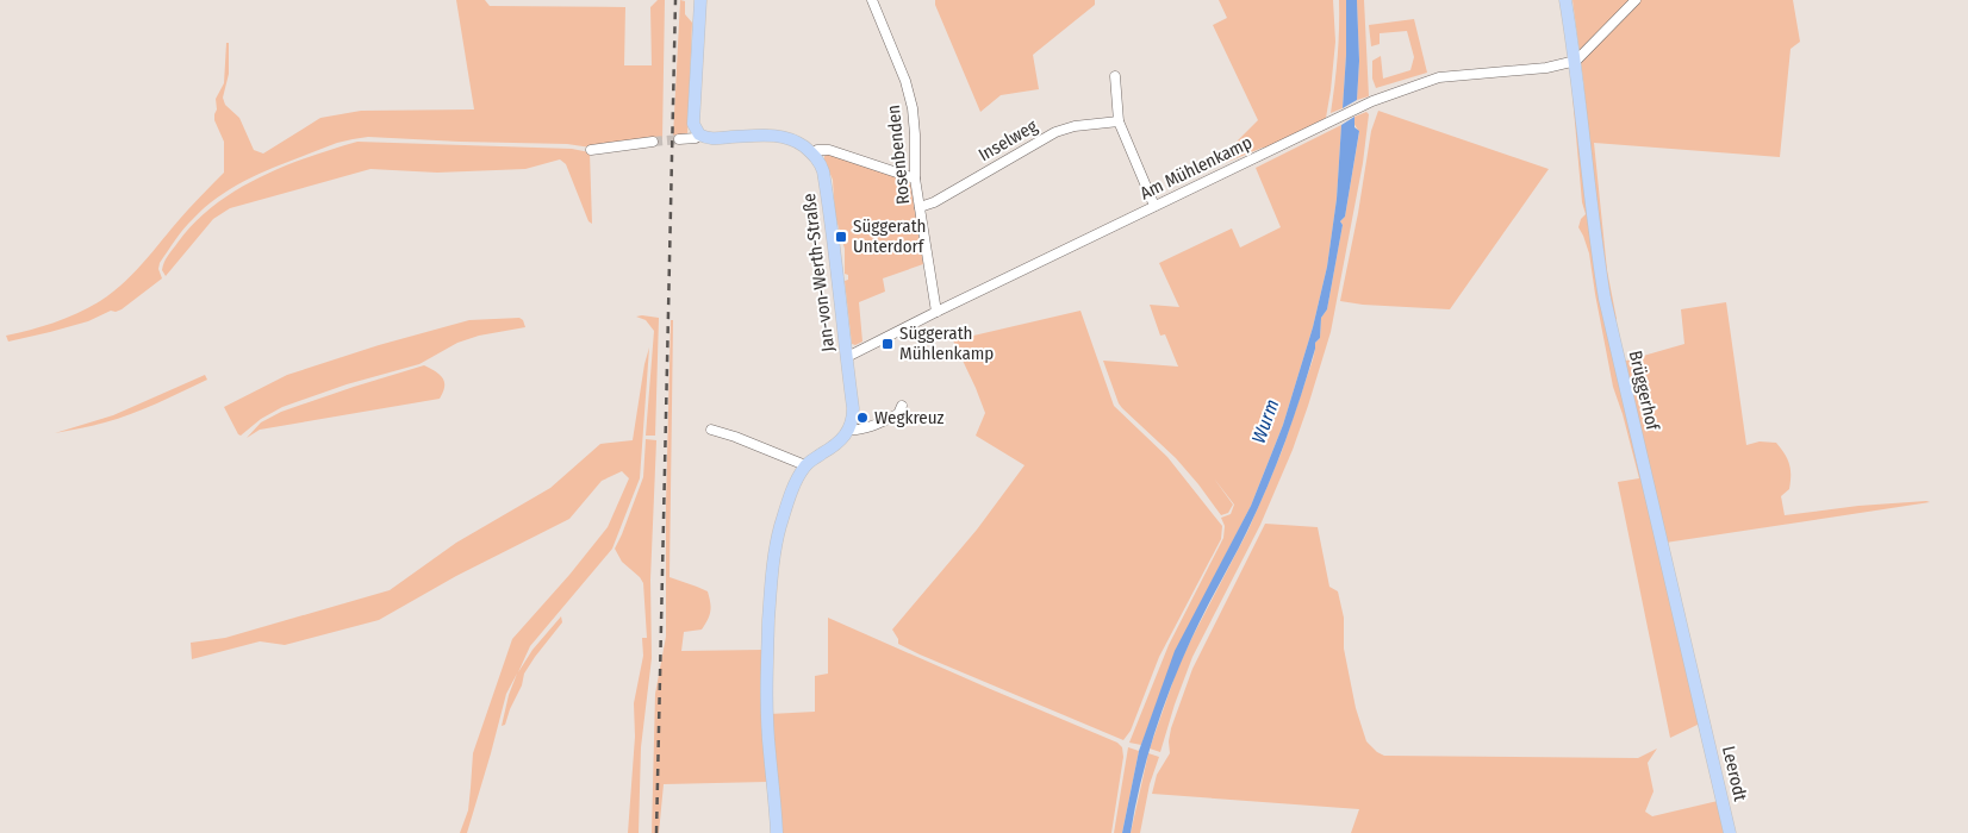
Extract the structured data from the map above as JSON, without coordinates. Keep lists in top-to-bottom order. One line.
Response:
{"streets":{"main road":["Jan-von-Werth-Straße","Brüggerhof","Leerodt"],"street":["Inselweg","Rosenbenden","Am Mühlenkamp"]},"crossings":[["Inselweg","Rosenbenden"],["Rosenbenden","Am Mühlenkamp"],["Am Mühlenkamp","Jan-von-Werth-Straße"],["Am Mühlenkamp","Brüggerhof"],["Brüggerhof","Leerodt"]],"water":["Wurm"],"places":{"transit":["Süggerath Unterdorf","Süggerath Mühlenkamp"],"other":["Wegkreuz"]}}
